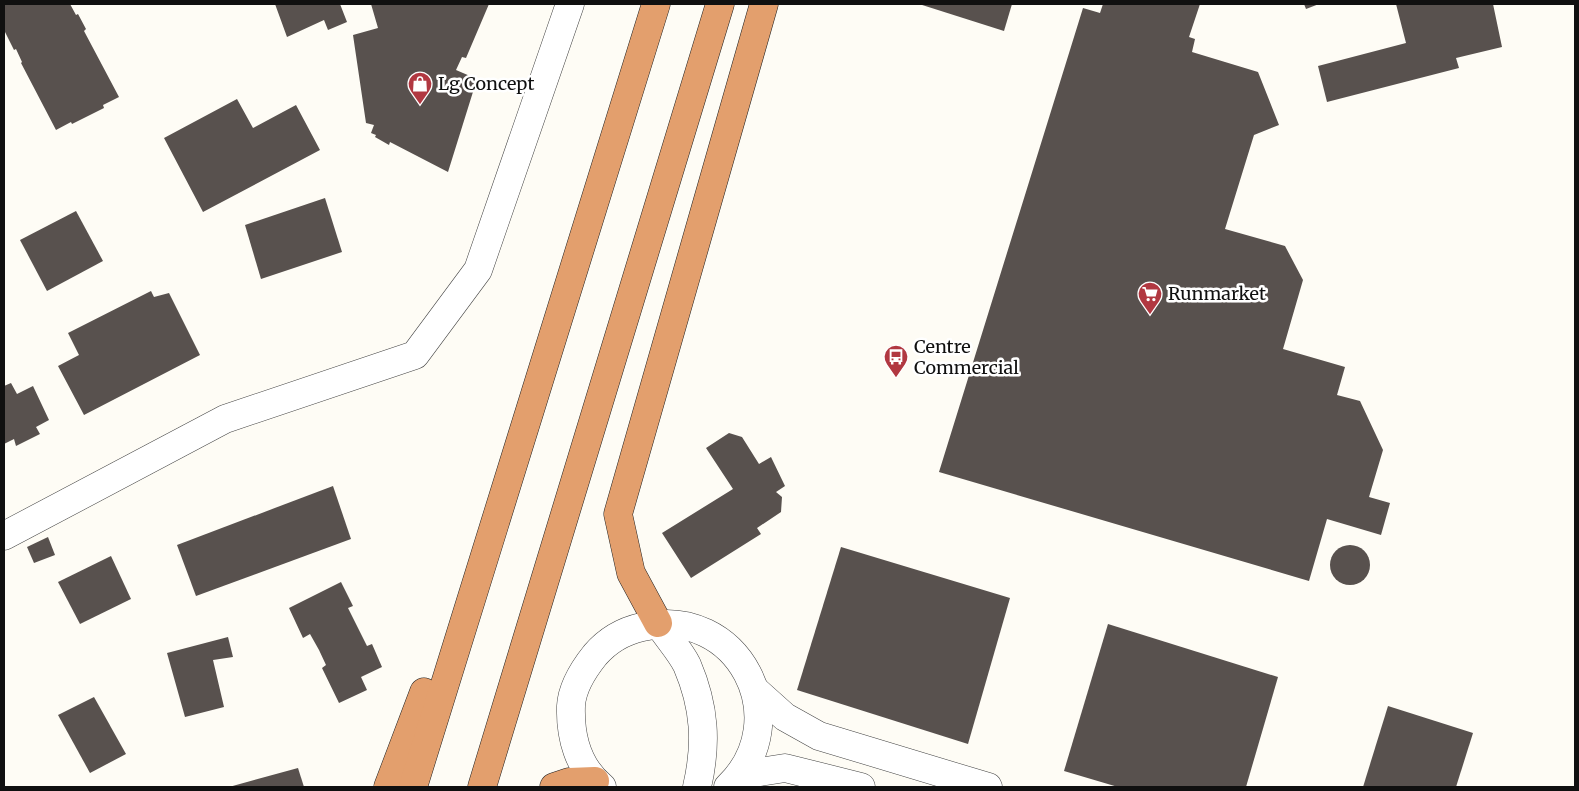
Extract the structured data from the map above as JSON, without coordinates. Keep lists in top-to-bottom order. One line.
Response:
{"places":{"shop":["Lg Concept"],"supermarket":["Runmarket"],"bus stop":["Centre Commercial"]}}
